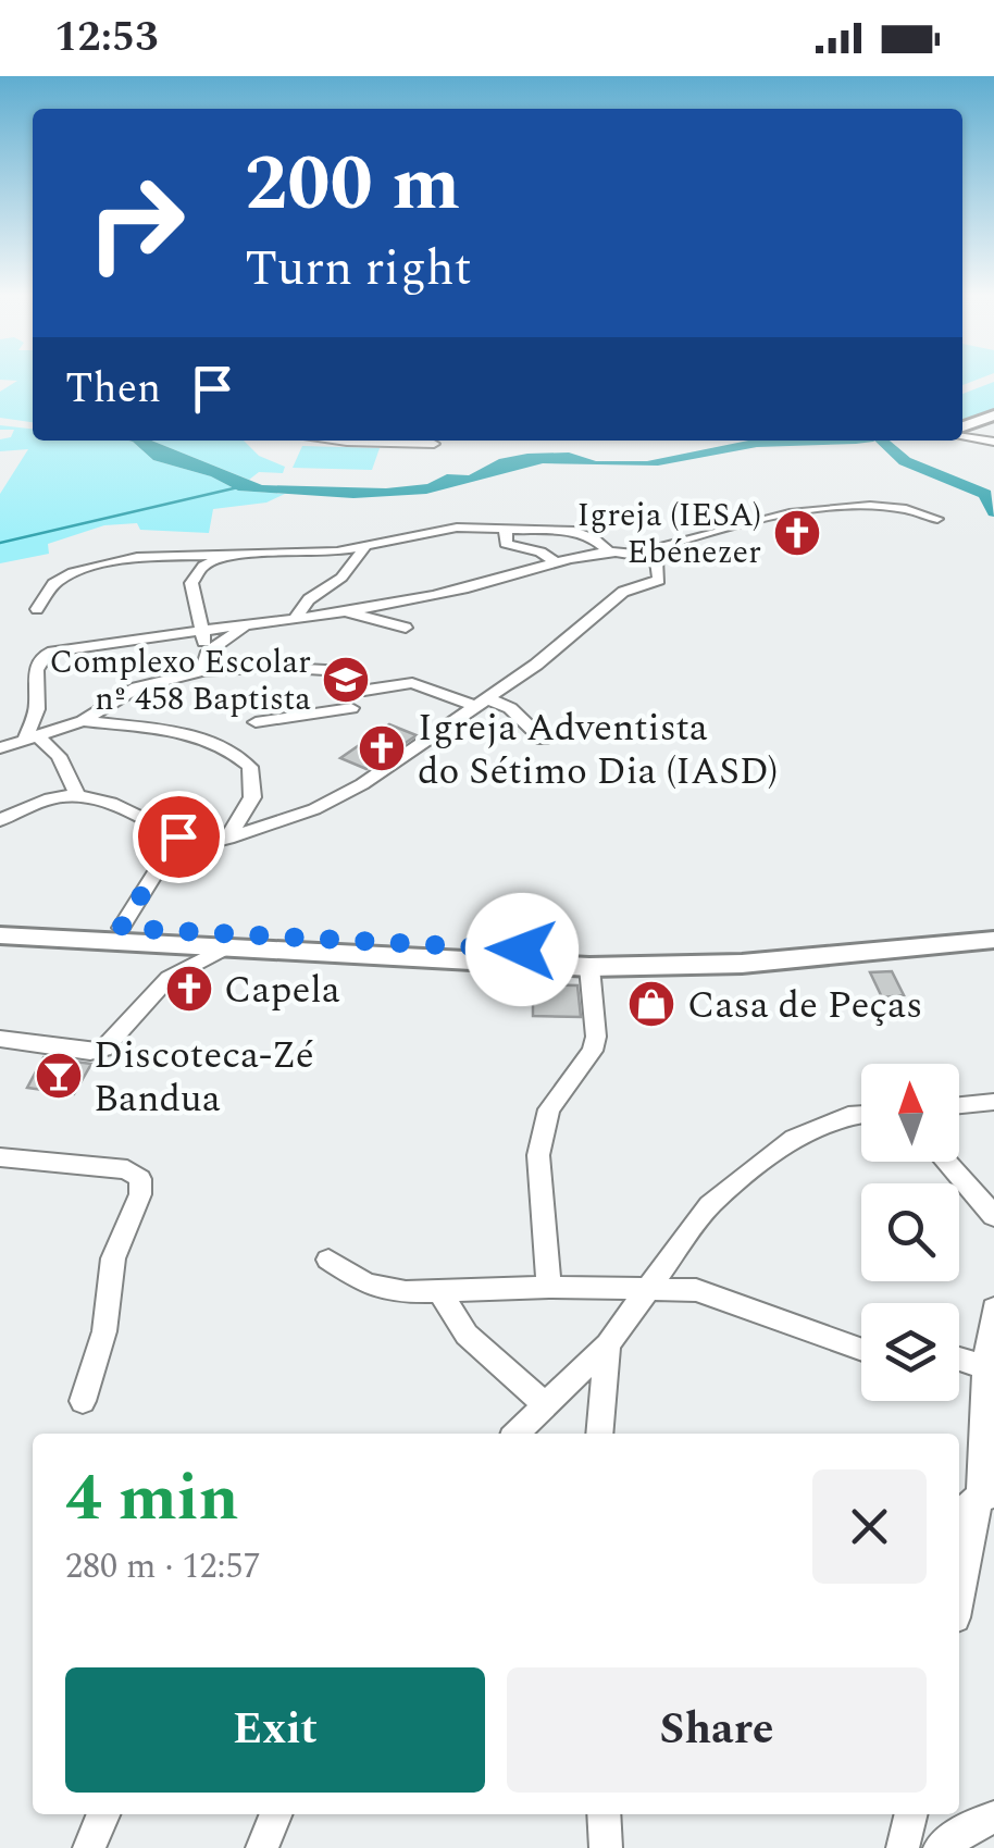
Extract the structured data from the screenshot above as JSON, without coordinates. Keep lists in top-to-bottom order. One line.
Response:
{"places":{"church":["Igreja (IESA) Ebénezer","Igreja Adventista do Sétimo Dia (IASD)","Capela"],"school or university":["Complexo Escolar nº 458 Baptista"],"shop":["Casa de Peças"],"bar":["Discoteca-Zé Bandua"]},"north":"top","page":{"status":"12:53","turn":["200 m","Turn right"],"then":"Then","heading":["4 min","280 m · 12:57"],"buttons":["Exit","Share"]}}
